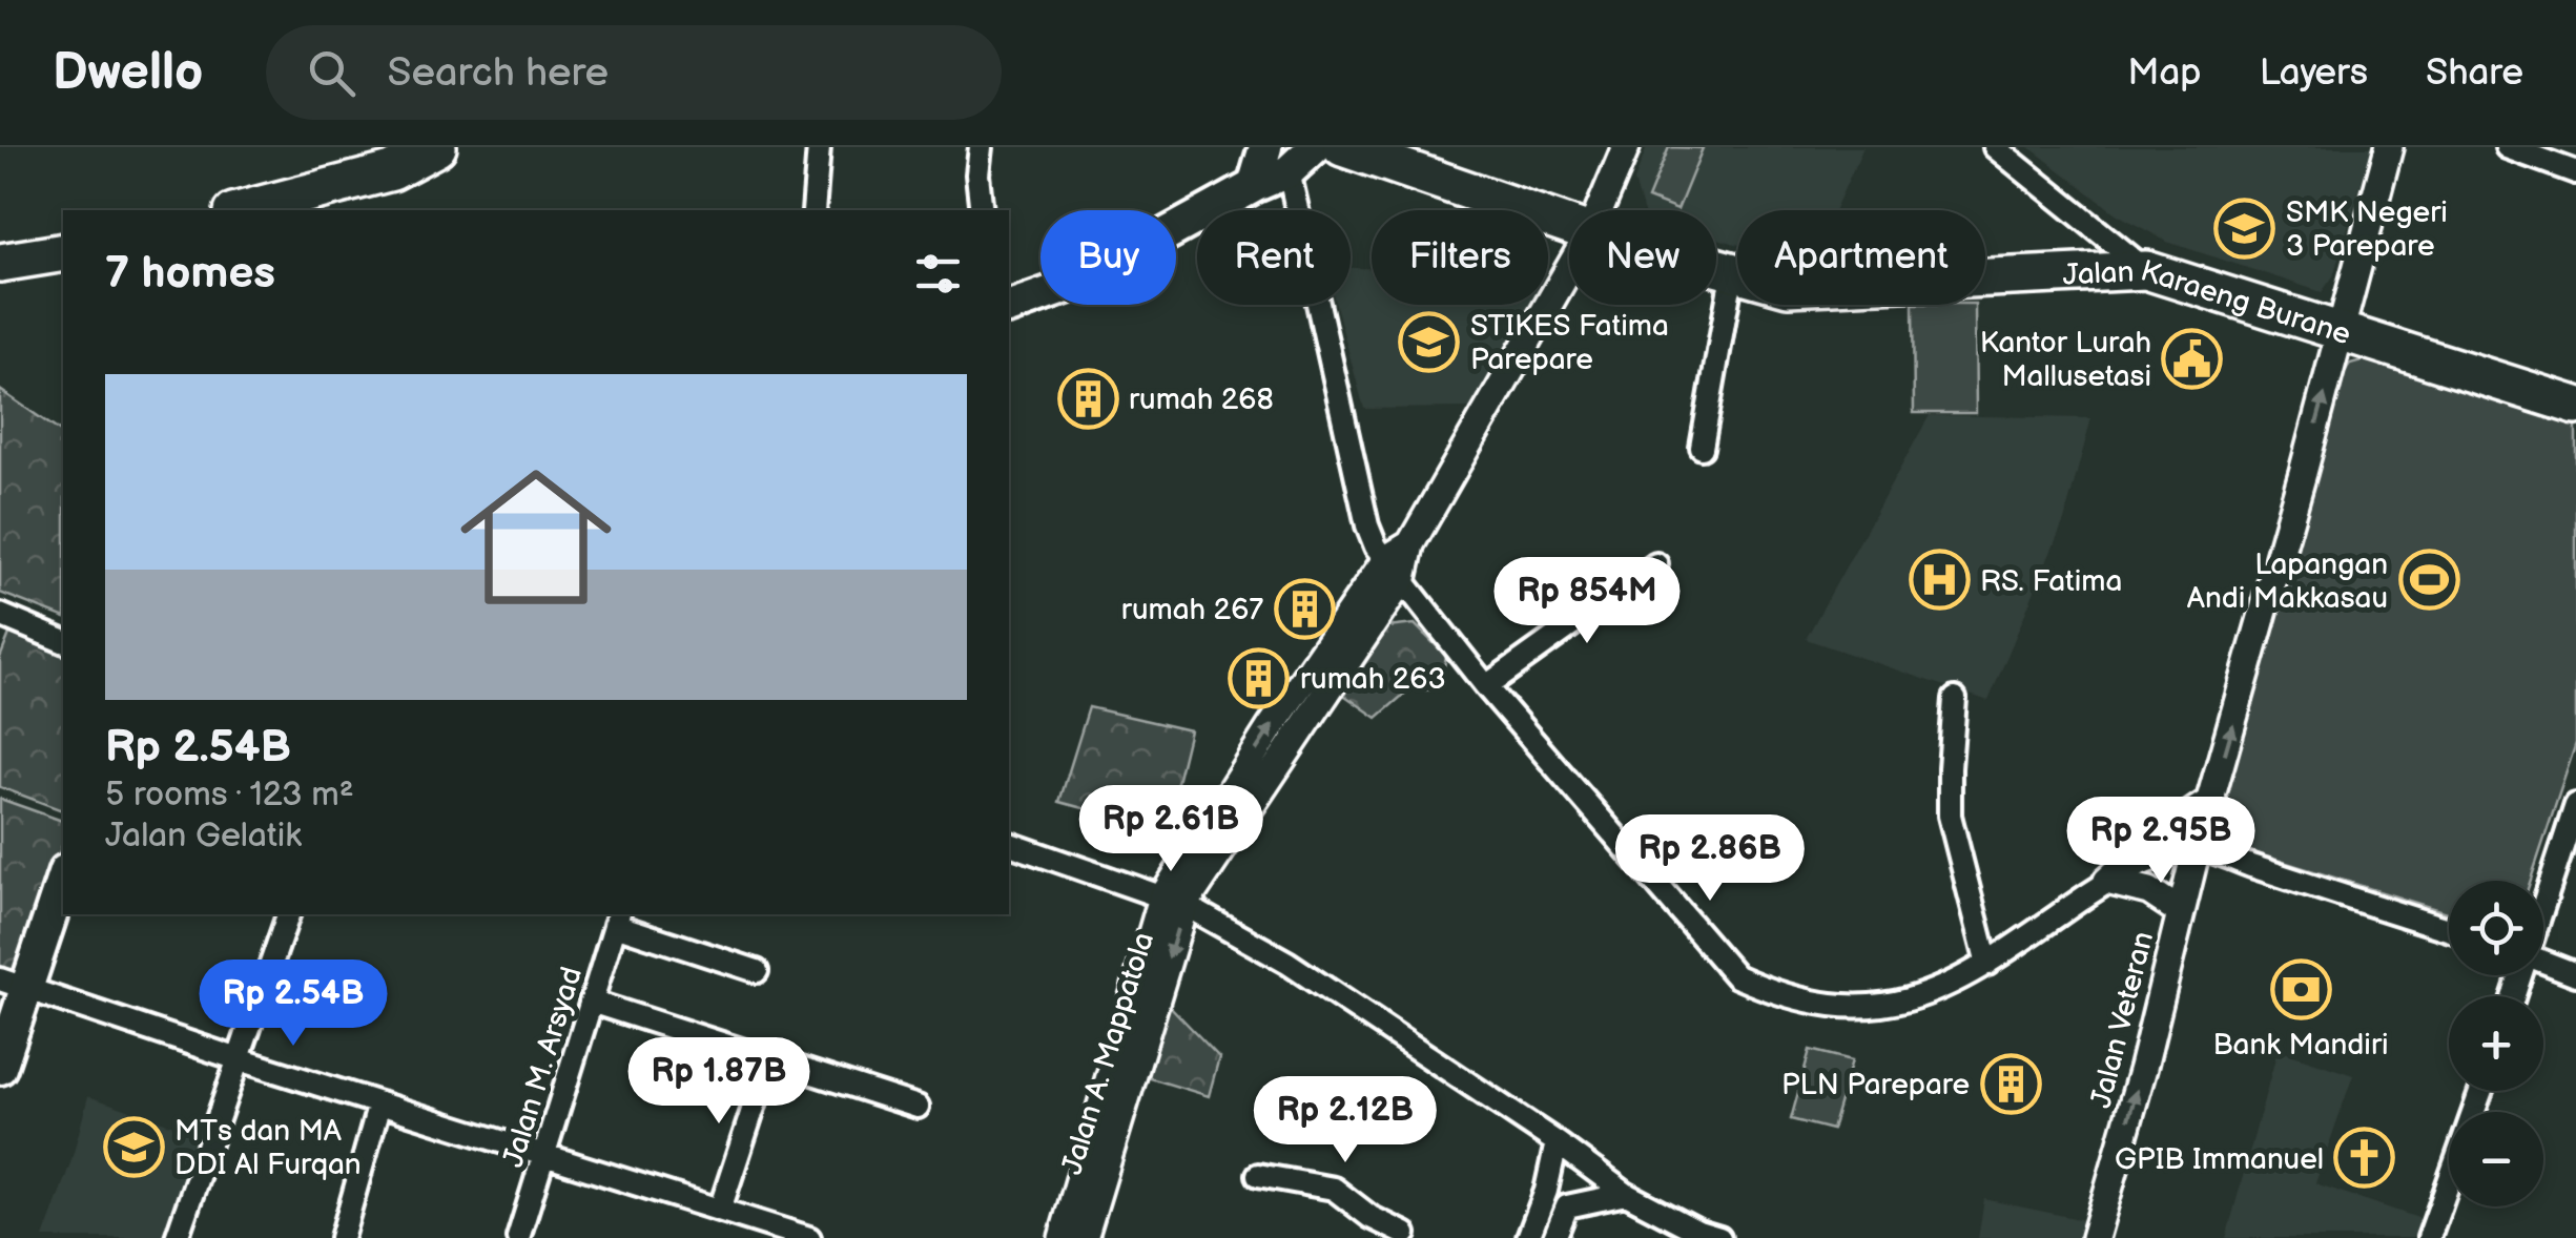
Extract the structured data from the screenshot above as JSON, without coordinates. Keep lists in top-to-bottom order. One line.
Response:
{"streets":{"highway":["Jalan Karaeng Burane"],"street":["Jalan Veteran","Jalan A. Mappatola","Jalan M. Arsyad"]},"crossings":[["Jalan Karaeng Burane","Jalan Veteran"]],"one_way":["Jalan Veteran"],"places":{"school or university":["SMK Negeri 3 Parepare","STIKES Fatima Parepare","MTs dan MA DDI Al Furqan"],"public building":["Kantor Lurah Mallusetasi"],"building":["rumah 268","rumah 267","rumah 263","PLN Parepare"],"hospital":["RS. Fatima"],"sports":["Lapangan Andi Makkasau"],"bank":["Bank Mandiri"],"church":["GPIB Immanuel"]},"page":{"header":"Dwello","search":"Search here","nav":["Map","Layers","Share"],"chip":["Buy","Rent","Filters","New","Apartment"],"heading":"7 homes","list":[{"name":"Rp 2.54B","note":"5 rooms · 123 m² · Jalan Gelatik"}],"price":["Rp 854M","Rp 2.61B","Rp 2.95B","Rp 2.86B","Rp 2.54B","Rp 1.87B","Rp 2.12B"],"map_buttons":["+","−"]}}
